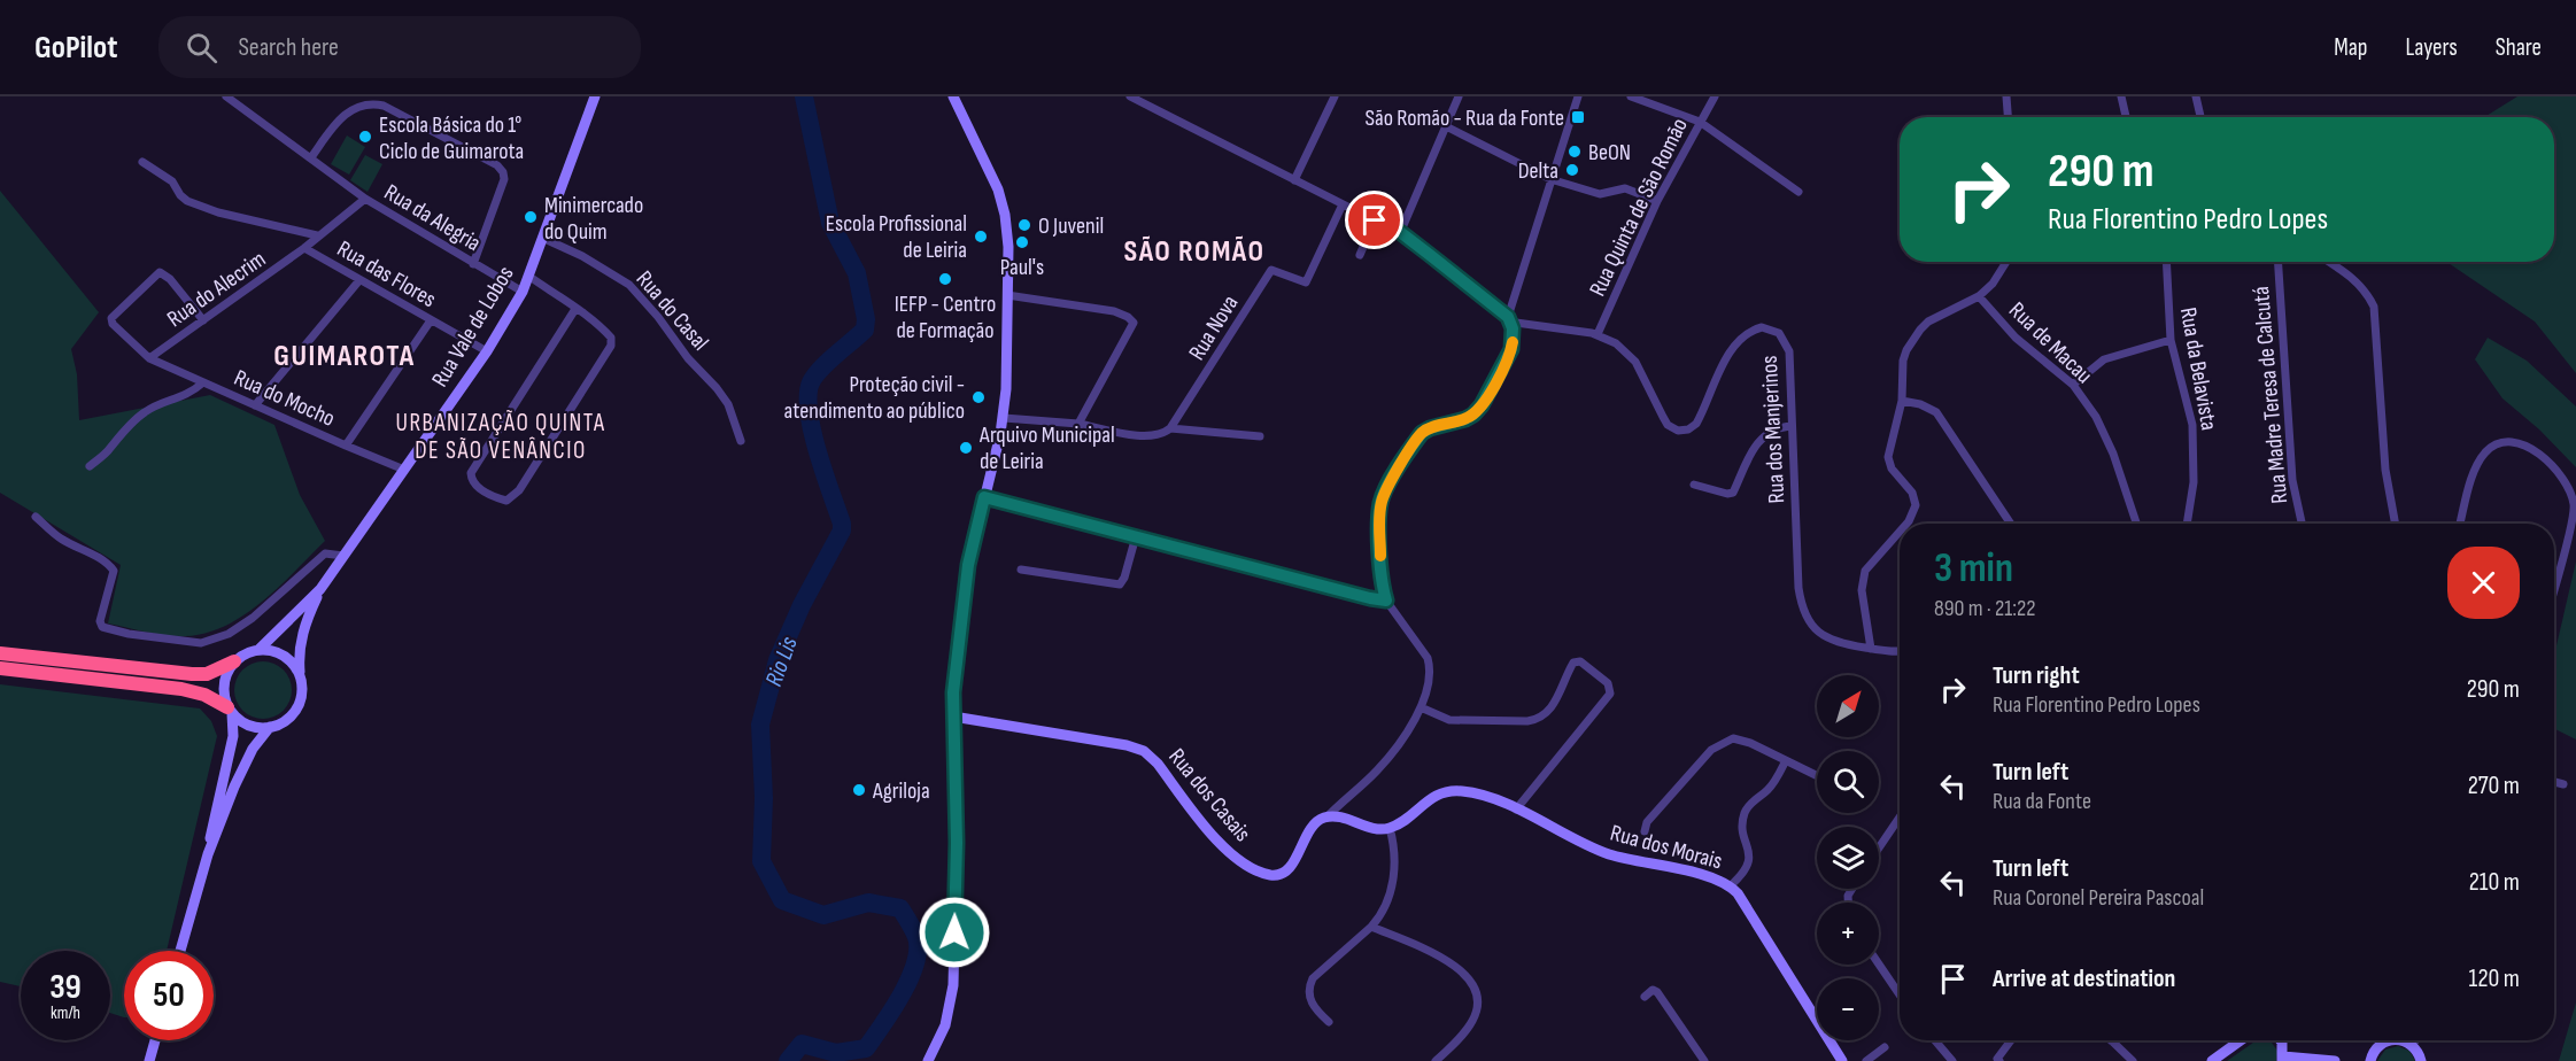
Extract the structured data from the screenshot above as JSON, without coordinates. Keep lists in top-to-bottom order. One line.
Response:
{"streets":{"main road":["Rua Vale de Lobos","Rua dos Casais","Rua dos Morais"],"street":["Rua Quinta de São Romão","Rua da Alegria","Rua das Flores","Rua do Alecrim","Rua do Casal","Rua Nova","Rua de Macau","Rua da Belavista","Rua Madre Teresa de Calcutá","Rua do Mocho","Rua dos Manjerinos"]},"crossings":[["Rua Quinta de São Romão","Rua dos Manjerinos"],["Rua da Alegria","Rua do Alecrim"],["Rua da Alegria","Rua Vale de Lobos"],["Rua das Flores","Rua do Alecrim"],["Rua das Flores","Rua Vale de Lobos"],["Rua do Alecrim","Rua do Mocho"],["Rua do Casal","Rua Vale de Lobos"],["Rua Vale de Lobos","Rua do Mocho"]],"districts":["SÃO ROMÃO","GUIMAROTA","URBANIZAÇÃO QUINTA DE SÃO VENÂNCIO"],"water":["Rio Lis"],"places":{"transit":["São Romão - Rua da Fonte"],"other":["Escola Básica do 1° Ciclo de Guimarota","BeON","Delta","Minimercado do Quim","O Juvenil","Escola Profissional de Leiria","Paul's","IEFP - Centro de Formação","Proteção civil - atendimento ao público","Arquivo Municipal de Leiria","Agriloja"]},"north":"top right","page":{"header":"GoPilot","search":"Search here","nav":["Map","Layers","Share"],"turn":["290 m","Rua Florentino Pedro Lopes"],"heading":["3 min","890 m · 21:22"],"list":[{"name":"Turn right","note":"Rua Florentino Pedro Lopes","value":"290 m"},{"name":"Turn left","note":"Rua da Fonte","value":"270 m"},{"name":"Turn left","note":"Rua Coronel Pereira Pascoal","value":"210 m"},{"name":"Arrive at destination","value":"120 m"}],"map_buttons":["+","−"],"speed":"39 km/h","limit":"50"}}
